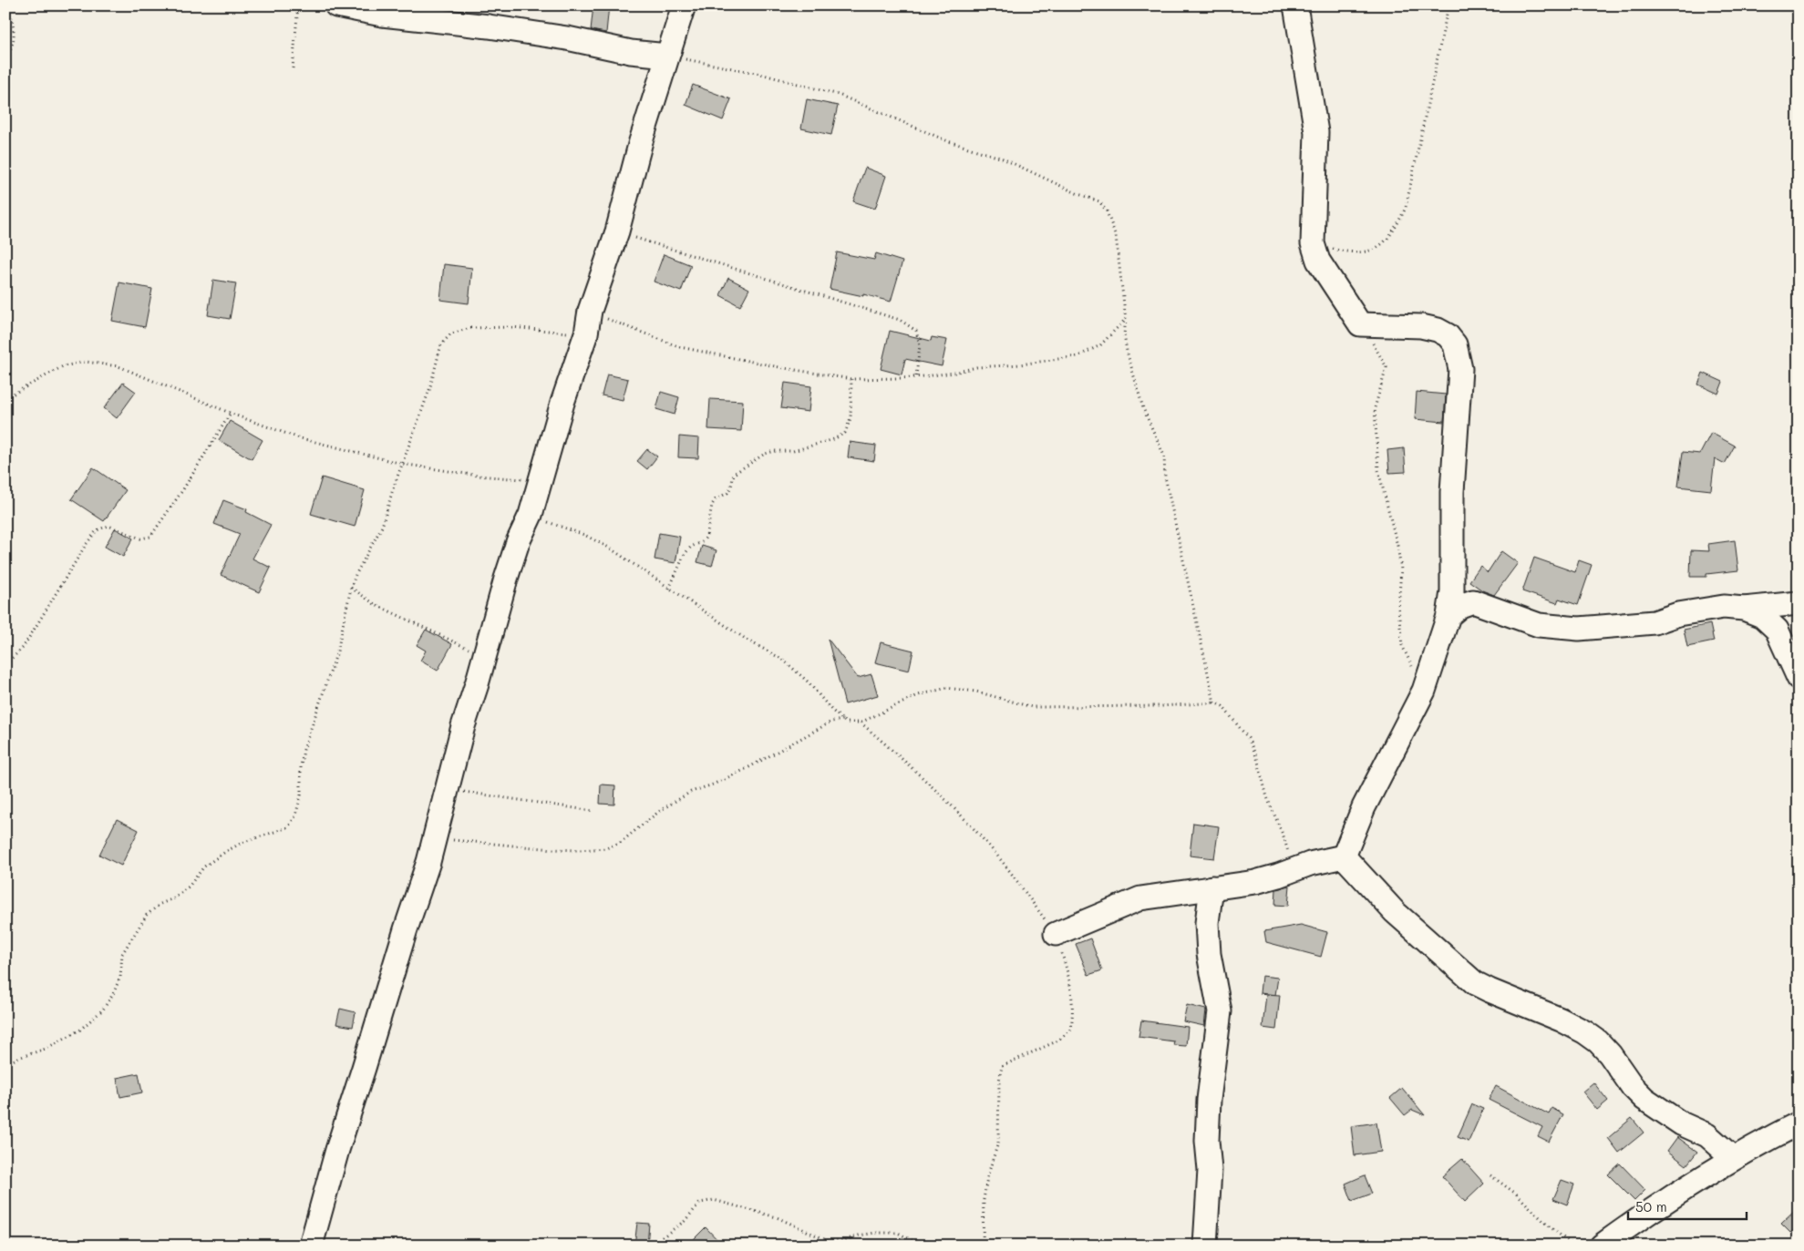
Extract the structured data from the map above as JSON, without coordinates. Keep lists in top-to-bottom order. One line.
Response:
{"scale_bar":"50 m"}
